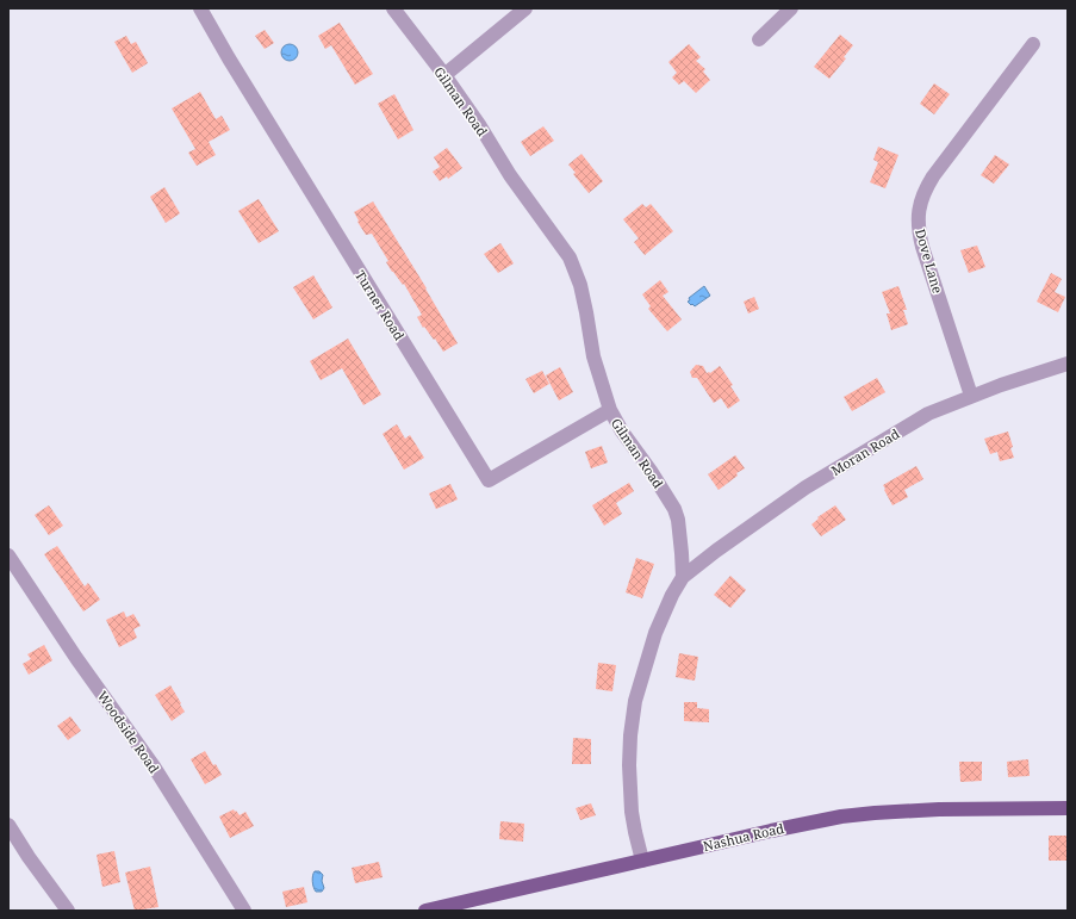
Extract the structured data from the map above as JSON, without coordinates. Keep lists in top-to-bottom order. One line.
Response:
{"streets":{"main road":["Nashua Road"],"street":["Gilman Road","Dove Lane","Turner Road","Moran Road","Woodside Road"]},"crossings":[["Gilman Road","Turner Road"],["Gilman Road","Moran Road"],["Dove Lane","Moran Road"]]}
